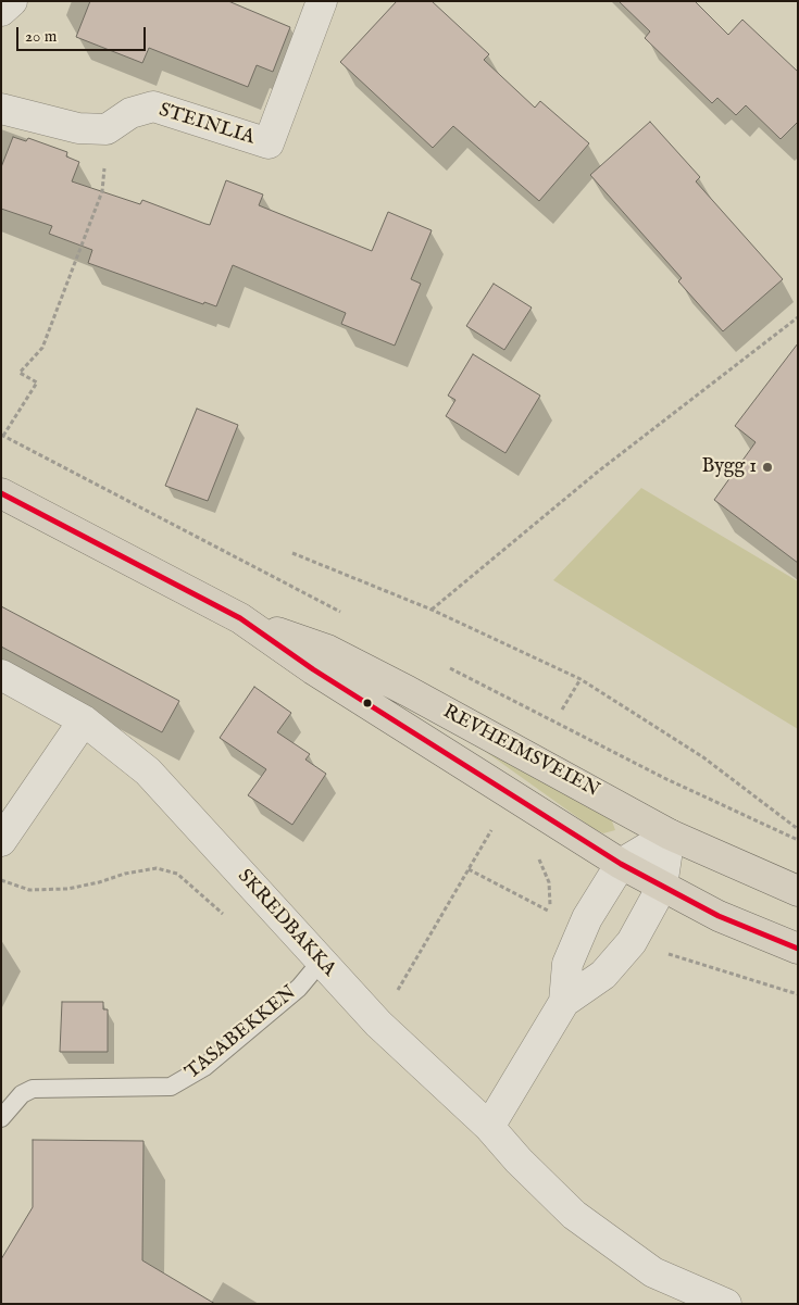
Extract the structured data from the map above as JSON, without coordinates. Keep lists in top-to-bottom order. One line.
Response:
{"streets":{"main road":["REVHEIMSVEIEN"],"street":["STEINLIA","SKREDBAKKA"],"lane":["TASABEKKEN"]},"crossings":[["SKREDBAKKA","TASABEKKEN"]],"places":["Bygg 1"],"scale_bar":"20 m"}
